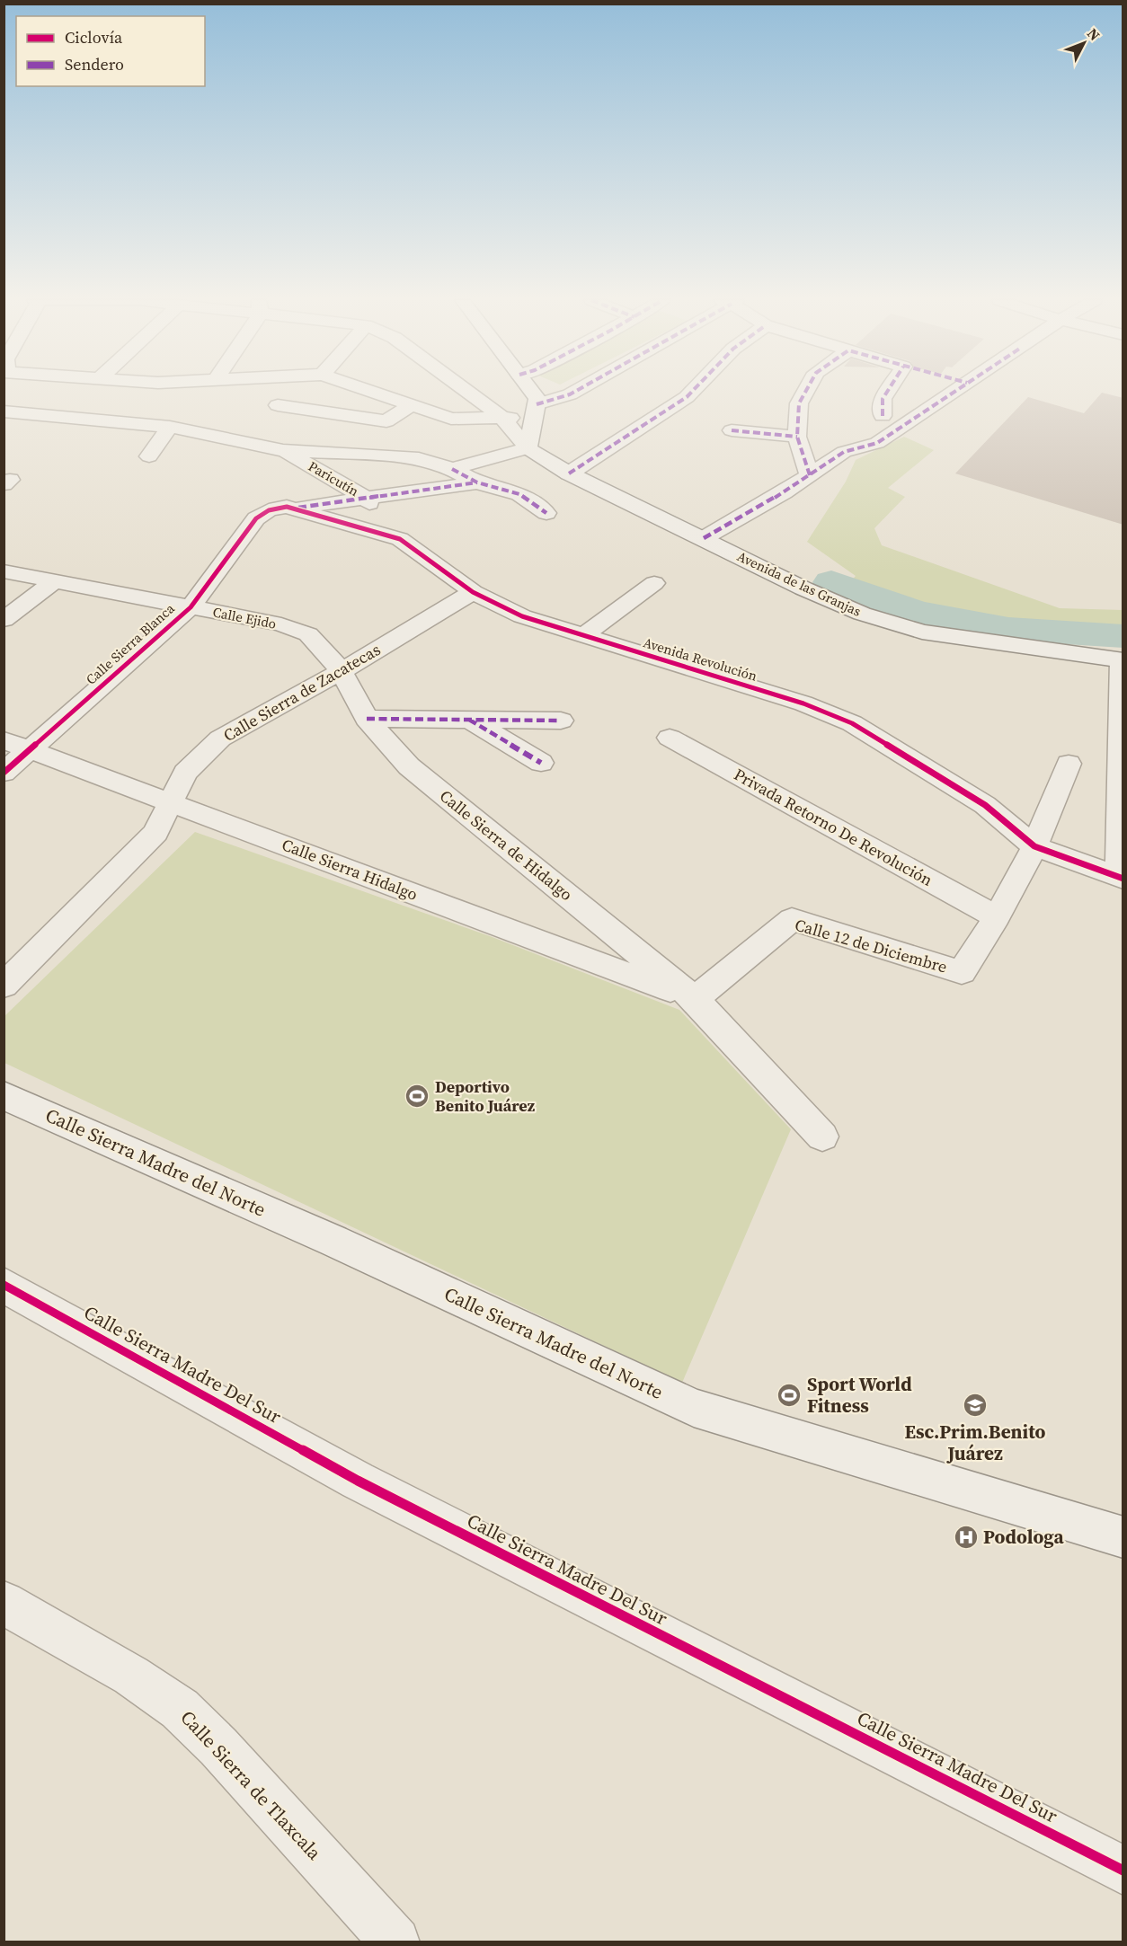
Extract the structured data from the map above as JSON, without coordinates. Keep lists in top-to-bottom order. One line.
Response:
{"streets":{"street":["Paricutín","Avenida de las Granjas","Calle Ejido","Calle Sierra Blanca","Avenida Revolución","Calle Sierra de Zacatecas","Privada Retorno De Revolución","Calle Sierra de Hidalgo","Calle Sierra Hidalgo","Calle 12 de Diciembre","Calle Sierra Madre del Norte","Calle Sierra Madre Del Sur","Calle Sierra de Tlaxcala"]},"crossings":[["Paricutín","Avenida Revolución"],["Calle Ejido","Calle Sierra Blanca"],["Calle Ejido","Calle Sierra de Zacatecas"],["Calle Ejido","Calle Sierra de Hidalgo"],["Calle Sierra Blanca","Avenida Revolución"],["Calle Sierra Blanca","Calle Sierra Hidalgo"],["Avenida Revolución","Calle Sierra de Zacatecas"],["Avenida Revolución","Calle 12 de Diciembre"],["Calle Sierra de Zacatecas","Calle Sierra de Hidalgo"],["Calle Sierra de Zacatecas","Calle Sierra Hidalgo"],["Privada Retorno De Revolución","Calle 12 de Diciembre"],["Calle Sierra de Hidalgo","Calle Sierra Hidalgo"],["Calle Sierra de Hidalgo","Calle 12 de Diciembre"],["Calle Sierra Hidalgo","Calle 12 de Diciembre"]],"places":{"sports":["Deportivo Benito Juárez","Sport World Fitness"],"school or university":["Esc.Prim.Benito Juárez"],"hospital":["Podologa"]},"legend":["Ciclovía","Sendero"],"north":"top right"}
